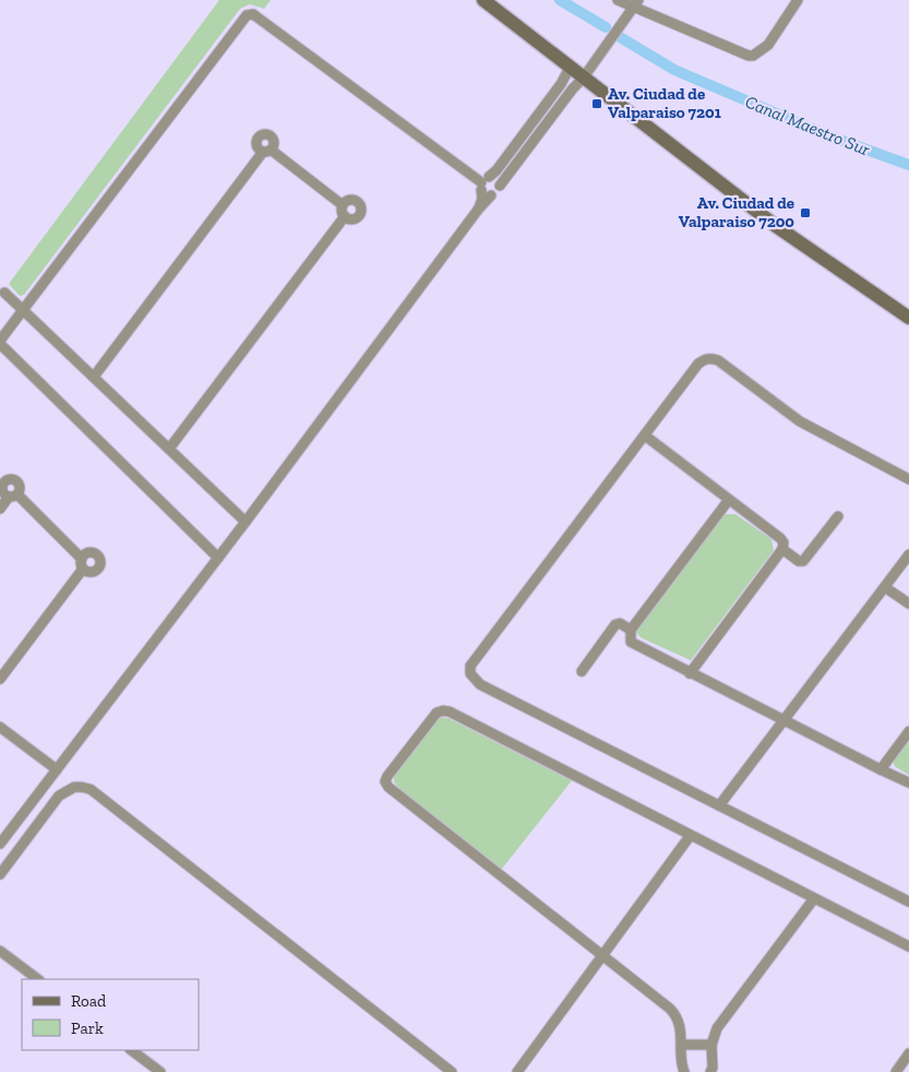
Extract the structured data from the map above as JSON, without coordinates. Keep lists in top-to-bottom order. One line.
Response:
{"water":["Canal Maestro Sur"],"places":{"transit":["Av. Ciudad de Valparaiso 7201","Av. Ciudad de Valparaiso 7200"]},"legend":["Road","Park"]}
